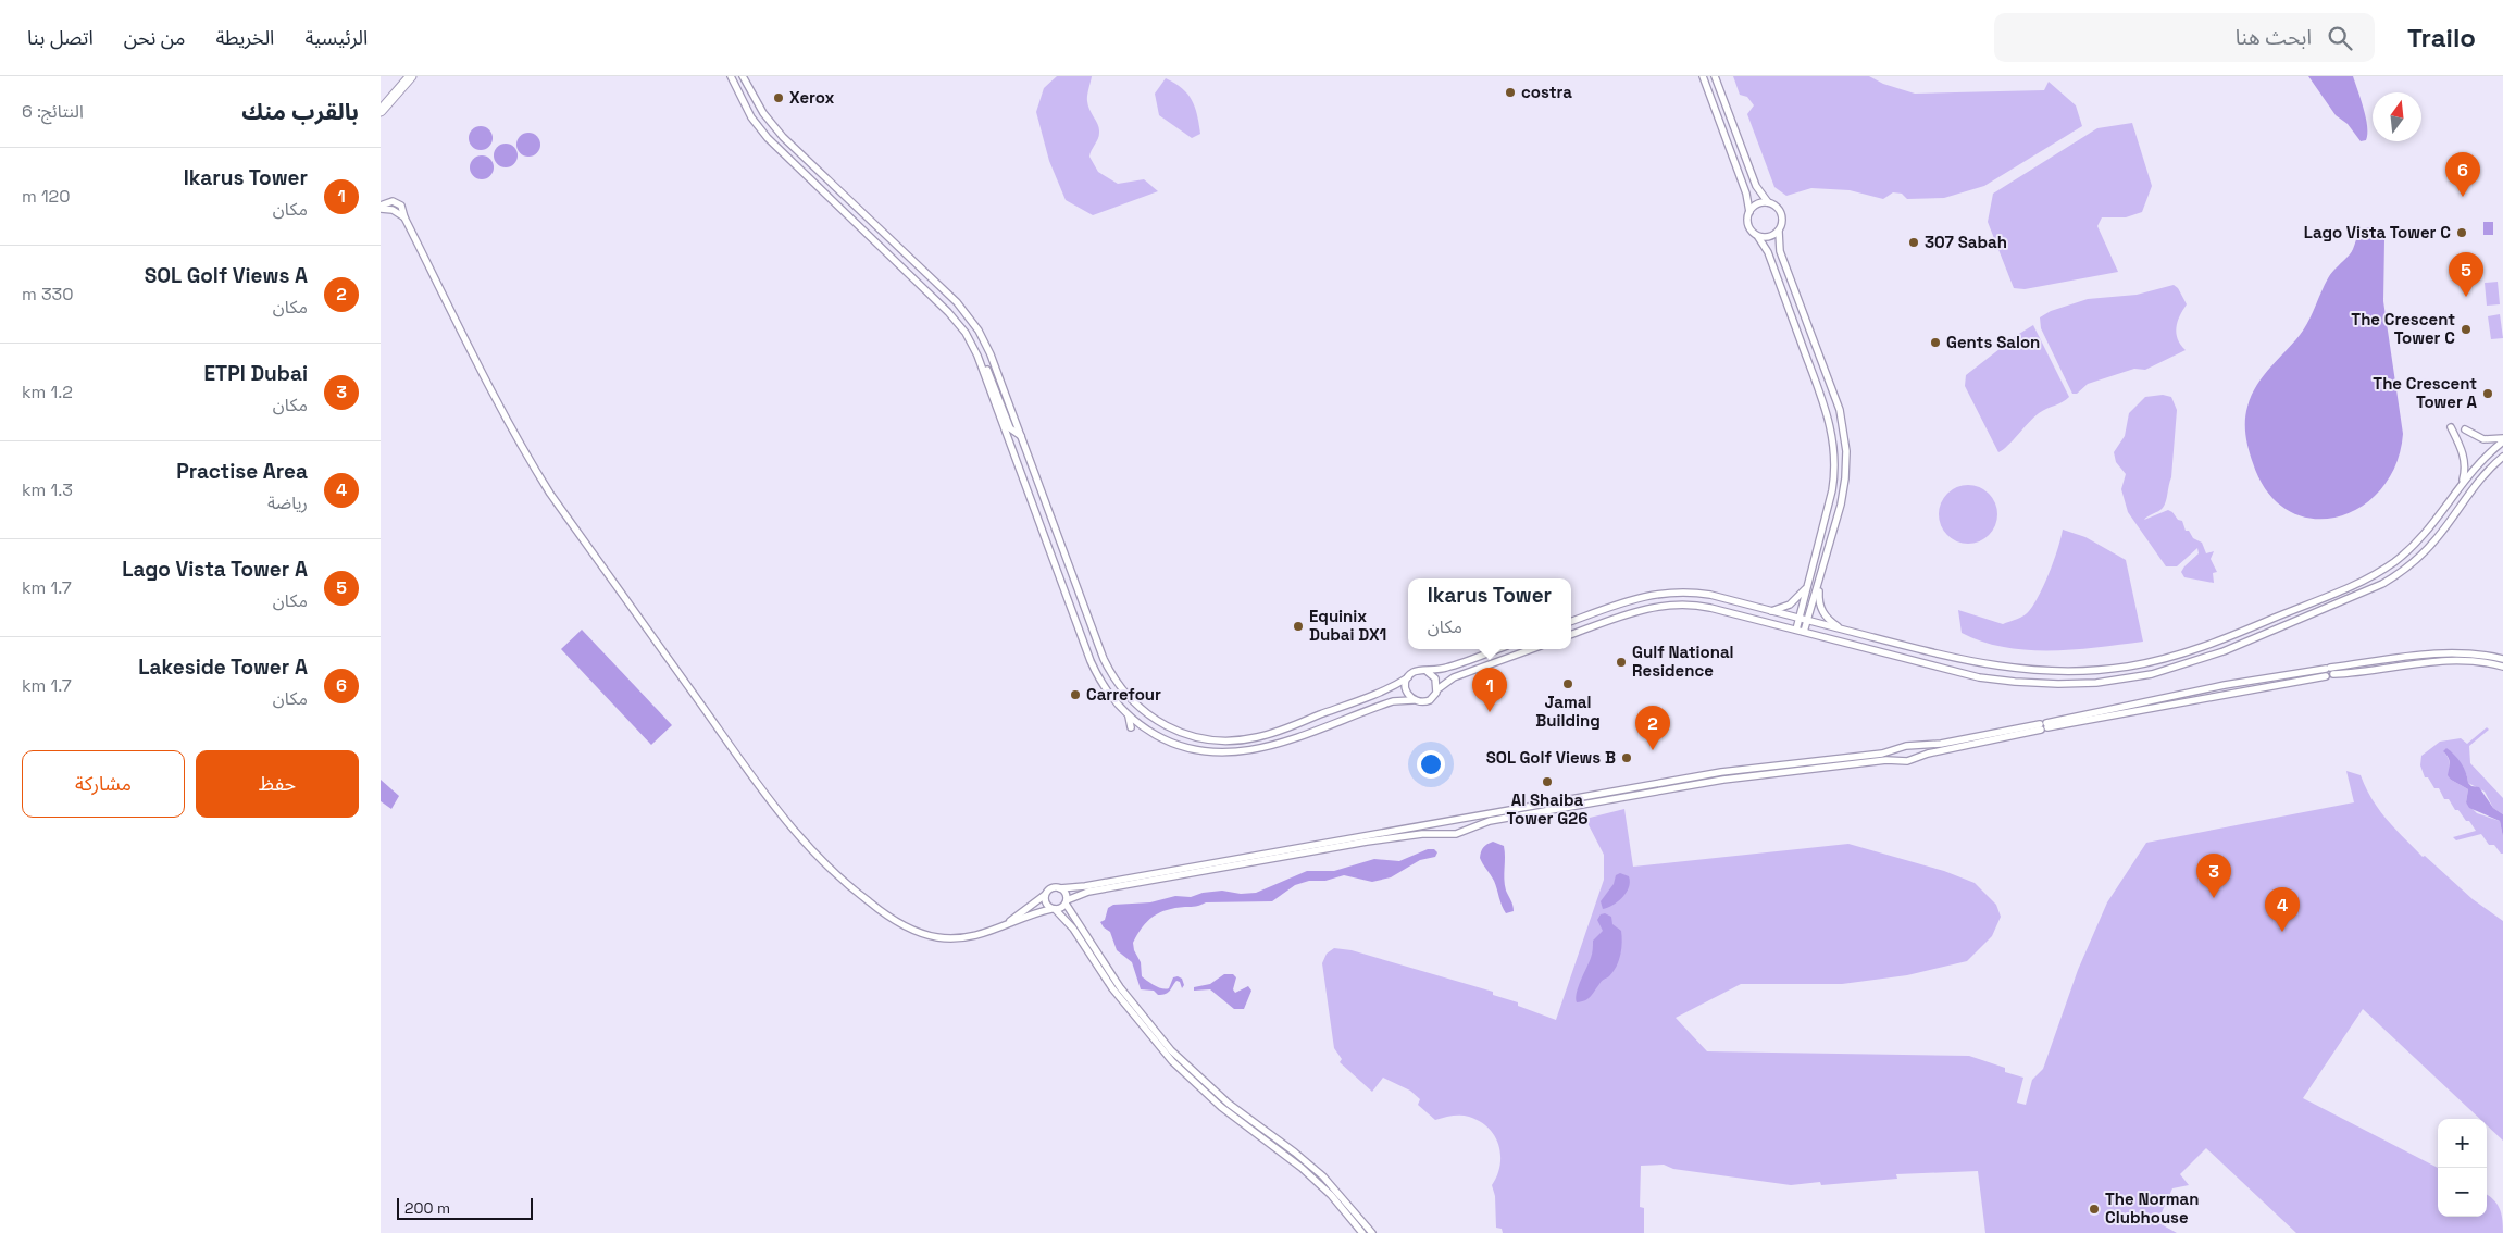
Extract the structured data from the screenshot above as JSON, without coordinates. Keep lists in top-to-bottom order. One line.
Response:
{"places":["costra","Xerox","Lago Vista Tower C","307 Sabah","The Crescent Tower C","Gents Salon","The Crescent Tower A","Equinix Dubai DX1","Gulf National Residence","Jamal Building","Carrefour","SOL Golf Views B","Al Shaiba Tower G26","The Norman Clubhouse"],"scale_bar":"200 m","north":"top","page":{"header":"Trailo","search":"ابحث هنا","nav":["الرئيسية","الخريطة","من نحن","اتصل بنا"],"heading":["بالقرب منك","النتائج: 6"],"list":[{"mark":"1","name":"Ikarus Tower","note":"مكان","value":"120 m"},{"mark":"2","name":"SOL Golf Views A","note":"مكان","value":"330 m"},{"mark":"3","name":"ETPI Dubai","note":"مكان","value":"1.2 km"},{"mark":"4","name":"Practise Area","note":"رياضة","value":"1.3 km"},{"mark":"5","name":"Lago Vista Tower A","note":"مكان","value":"1.7 km"},{"mark":"6","name":"Lakeside Tower A","note":"مكان","value":"1.7 km"}],"pins":["6","5","1","2","3","4"],"popup":["Ikarus Tower","مكان"],"buttons":["حفظ","مشاركة"],"map_buttons":["+","−"],"scale":"200 m"}}
